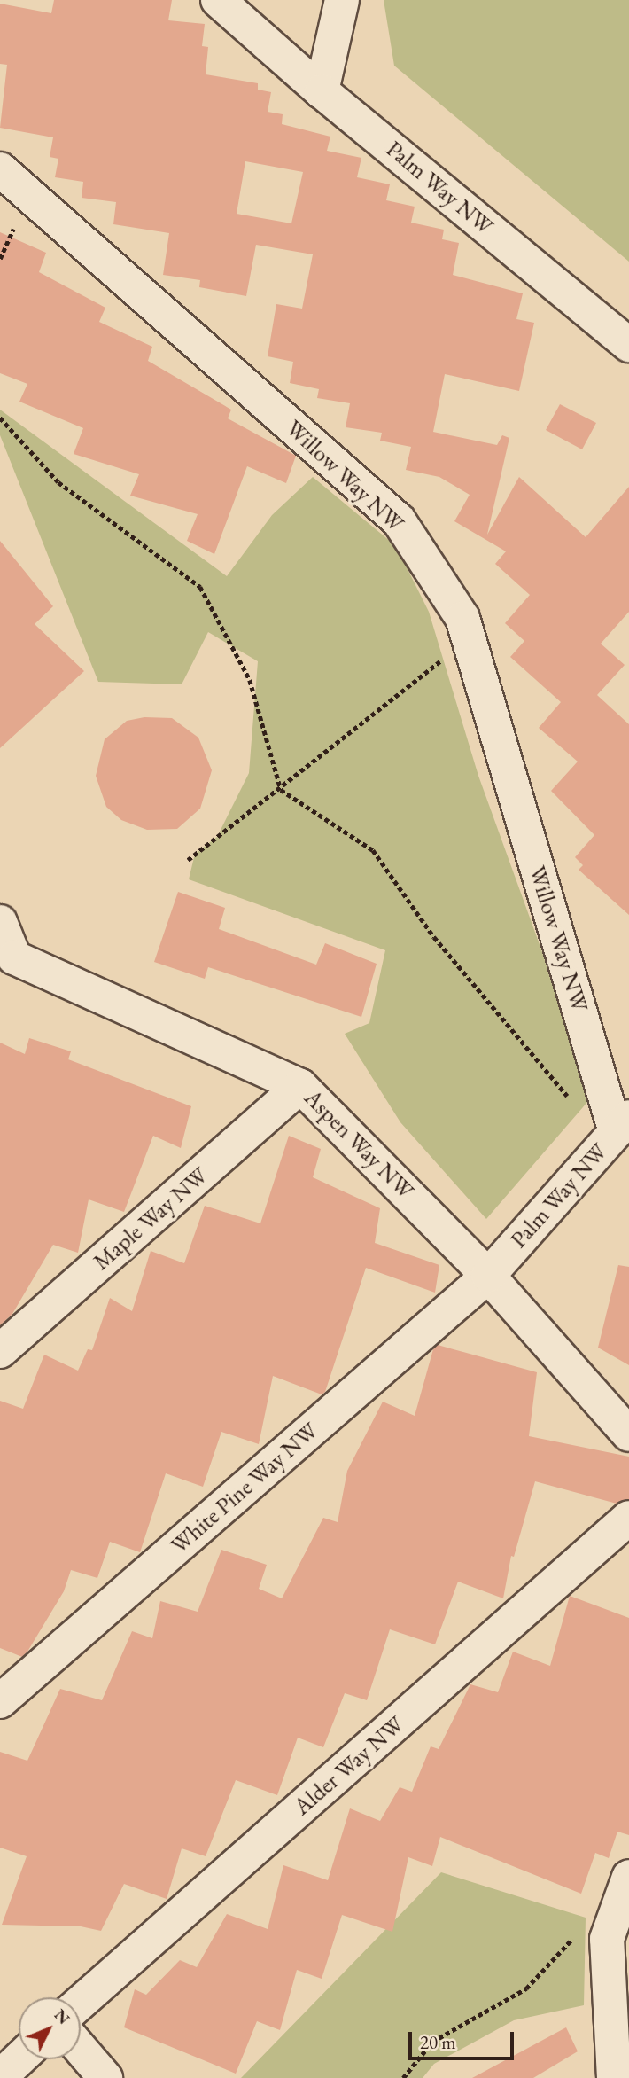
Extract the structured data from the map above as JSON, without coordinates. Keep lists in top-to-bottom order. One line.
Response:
{"streets":{"lane":["Palm Way NW","Willow Way NW","Aspen Way NW","Maple Way NW","White Pine Way NW","Alder Way NW"]},"crossings":[["Palm Way NW","Willow Way NW"],["Palm Way NW","Aspen Way NW"],["Palm Way NW","White Pine Way NW"],["Aspen Way NW","Maple Way NW"],["Aspen Way NW","White Pine Way NW"]],"scale_bar":"20 m","north":"top right"}
